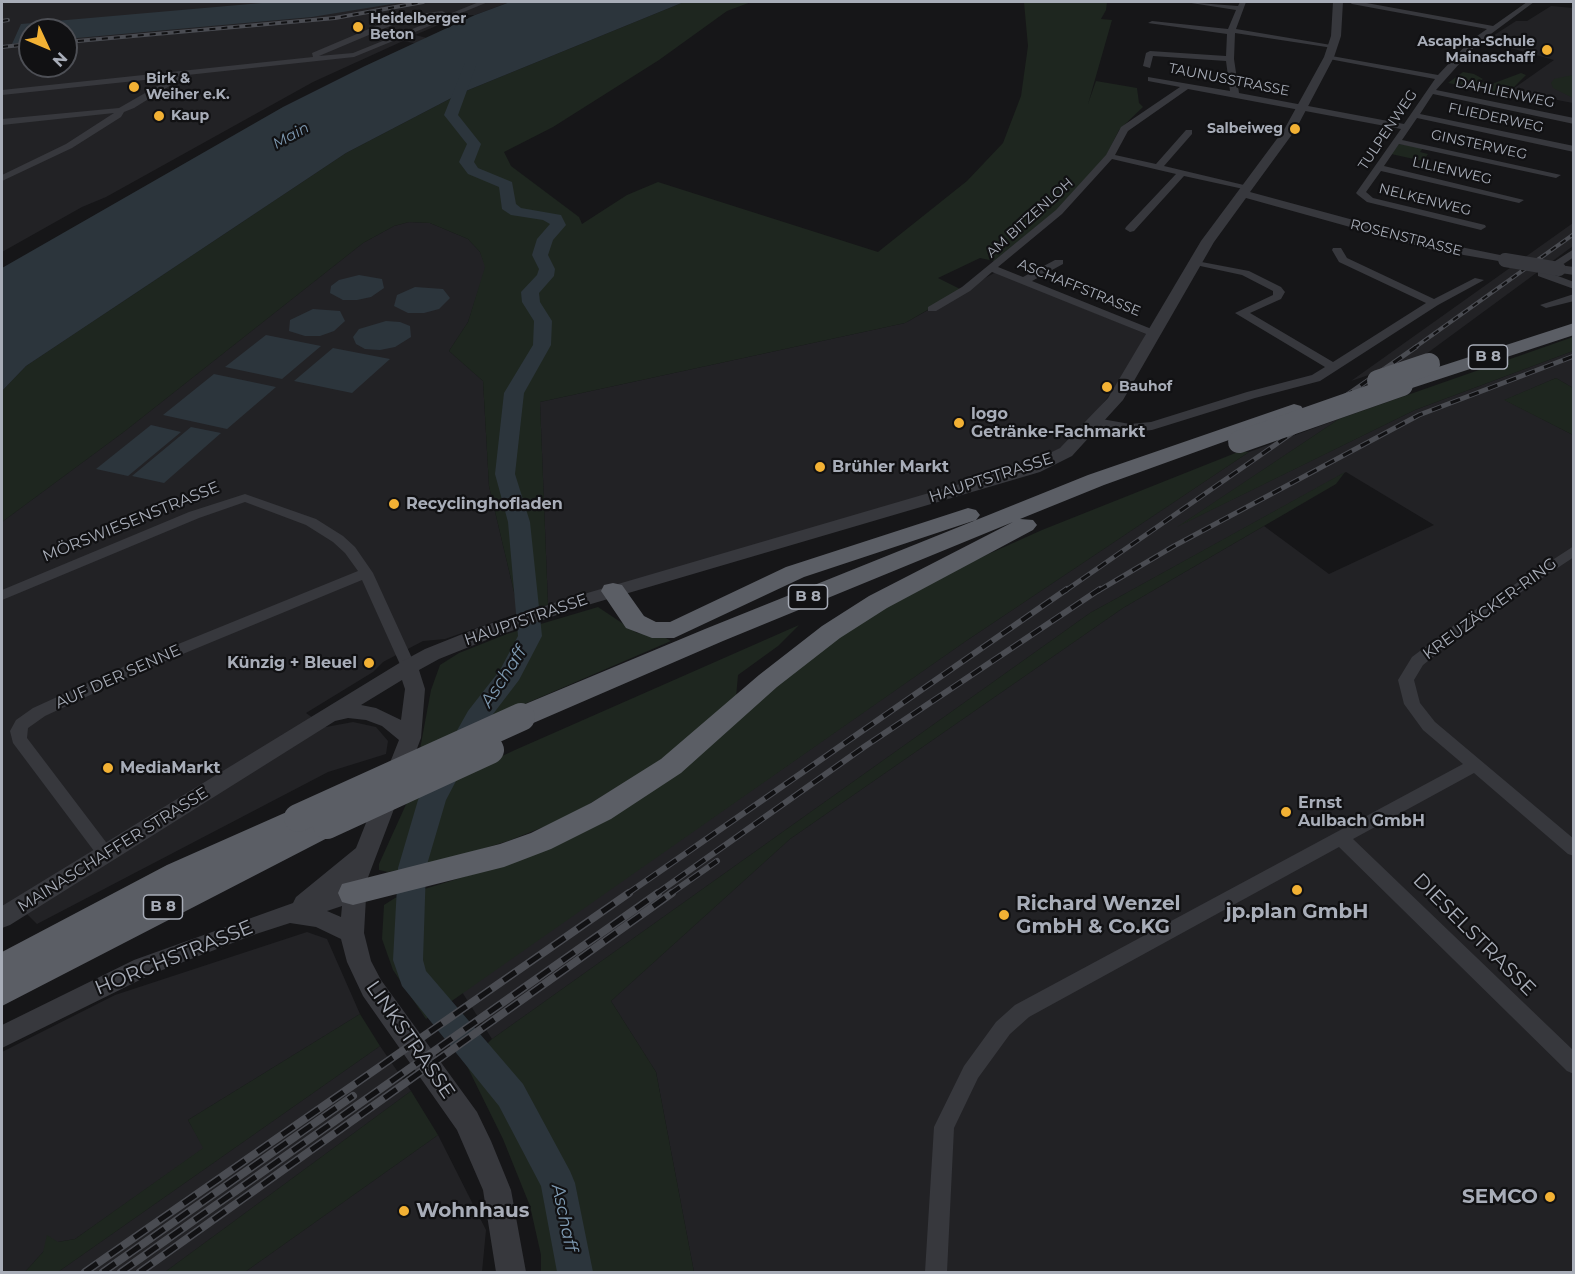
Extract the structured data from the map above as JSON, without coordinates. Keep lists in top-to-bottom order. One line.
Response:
{"streets":{"highway":["B 8"],"street":["TAUNUSSTRASSE","DAHLIENWEG","FLIEDERWEG","TULPENWEG","GINSTERWEG","LILIENWEG","NELKENWEG","AM BITZENLOH","ROSENSTRASSE","ASCHAFFSTRASSE","HAUPTSTRASSE","MÖRSWIESENSTRASSE","KREUZÄCKER-RING","AUF DER SENNE","MAINASCHAFFER STRASSE","DIESELSTRASSE","HORCHSTRASSE","LINKSTRASSE"]},"crossings":[["TAUNUSSTRASSE","AM BITZENLOH"],["TAUNUSSTRASSE","HAUPTSTRASSE"],["DAHLIENWEG","TULPENWEG"],["FLIEDERWEG","TULPENWEG"],["TULPENWEG","GINSTERWEG"],["TULPENWEG","LILIENWEG"],["TULPENWEG","NELKENWEG"],["AM BITZENLOH","ASCHAFFSTRASSE"],["ROSENSTRASSE","HAUPTSTRASSE"],["ASCHAFFSTRASSE","HAUPTSTRASSE"],["HAUPTSTRASSE","MÖRSWIESENSTRASSE"],["HAUPTSTRASSE","MAINASCHAFFER STRASSE"],["HAUPTSTRASSE","LINKSTRASSE"],["MÖRSWIESENSTRASSE","AUF DER SENNE"],["MÖRSWIESENSTRASSE","MAINASCHAFFER STRASSE"],["MÖRSWIESENSTRASSE","LINKSTRASSE"],["AUF DER SENNE","MAINASCHAFFER STRASSE"],["MAINASCHAFFER STRASSE","LINKSTRASSE"],["HORCHSTRASSE","LINKSTRASSE"]],"water":["Main","Aschaff"],"places":["Heidelberger Beton","Ascapha-Schule Mainaschaff","Birk & Weiher e.K.","Kaup","Salbeiweg","Bauhof","logo Getränke-Fachmarkt","Brühler Markt","Recyclinghofladen","Künzig + Bleuel","MediaMarkt","Ernst Aulbach GmbH","jp.plan GmbH","Richard Wenzel GmbH & Co.KG","SEMCO","Wohnhaus"],"north":"bottom right"}
